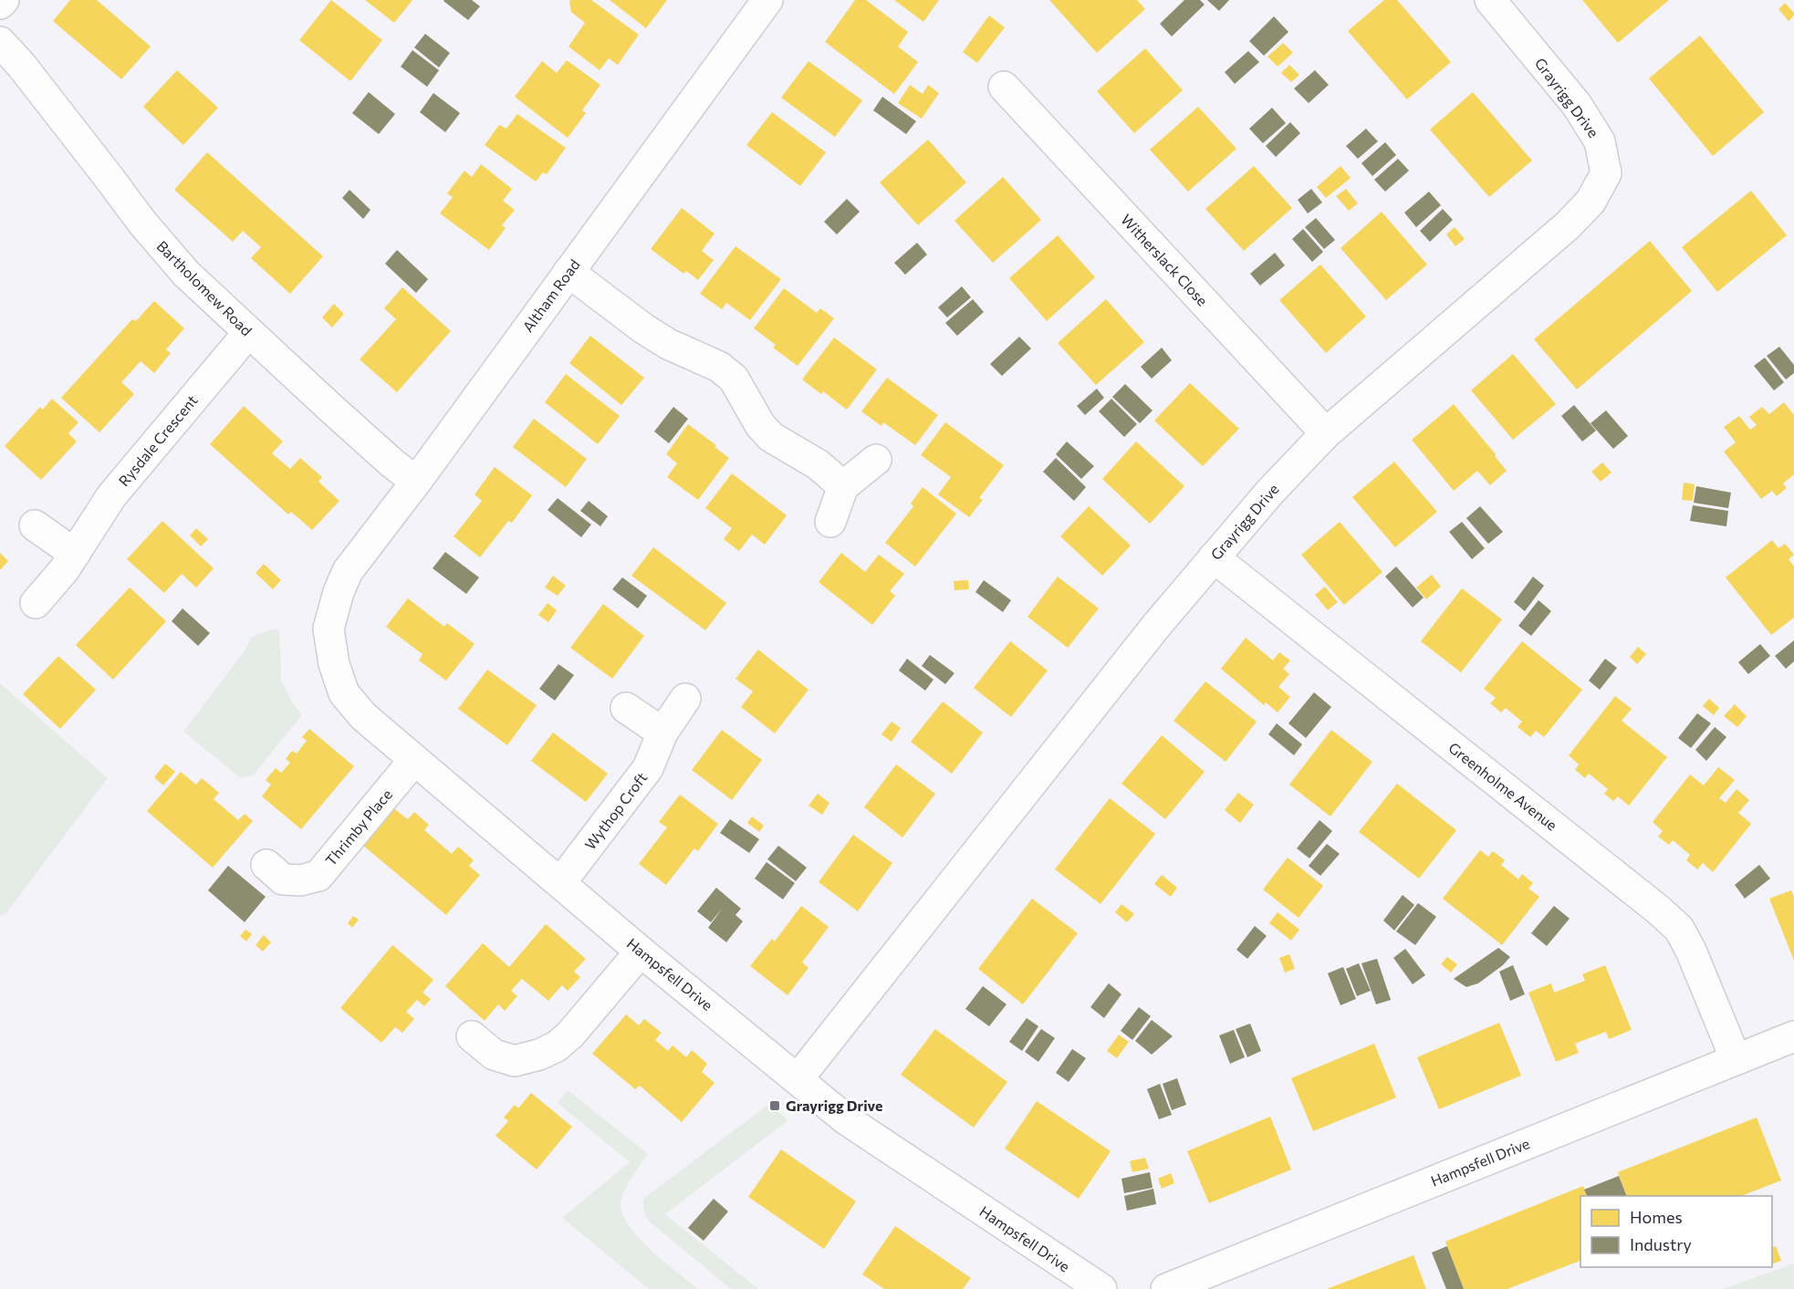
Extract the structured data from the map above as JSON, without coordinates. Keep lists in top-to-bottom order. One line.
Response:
{"streets":{"street":["Grayrigg Drive","Witherslack Close","Bartholomew Road","Altham Road","Rysdale Crescent","Greenholme Avenue","Wythop Croft","Thrimby Place","Hampsfell Drive"]},"crossings":[["Grayrigg Drive","Witherslack Close"],["Grayrigg Drive","Greenholme Avenue"],["Grayrigg Drive","Hampsfell Drive"],["Bartholomew Road","Altham Road"],["Bartholomew Road","Rysdale Crescent"],["Altham Road","Hampsfell Drive"],["Greenholme Avenue","Hampsfell Drive"],["Wythop Croft","Hampsfell Drive"],["Thrimby Place","Hampsfell Drive"]],"places":{"transit":["Grayrigg Drive"]},"legend":["Homes","Industry"]}
